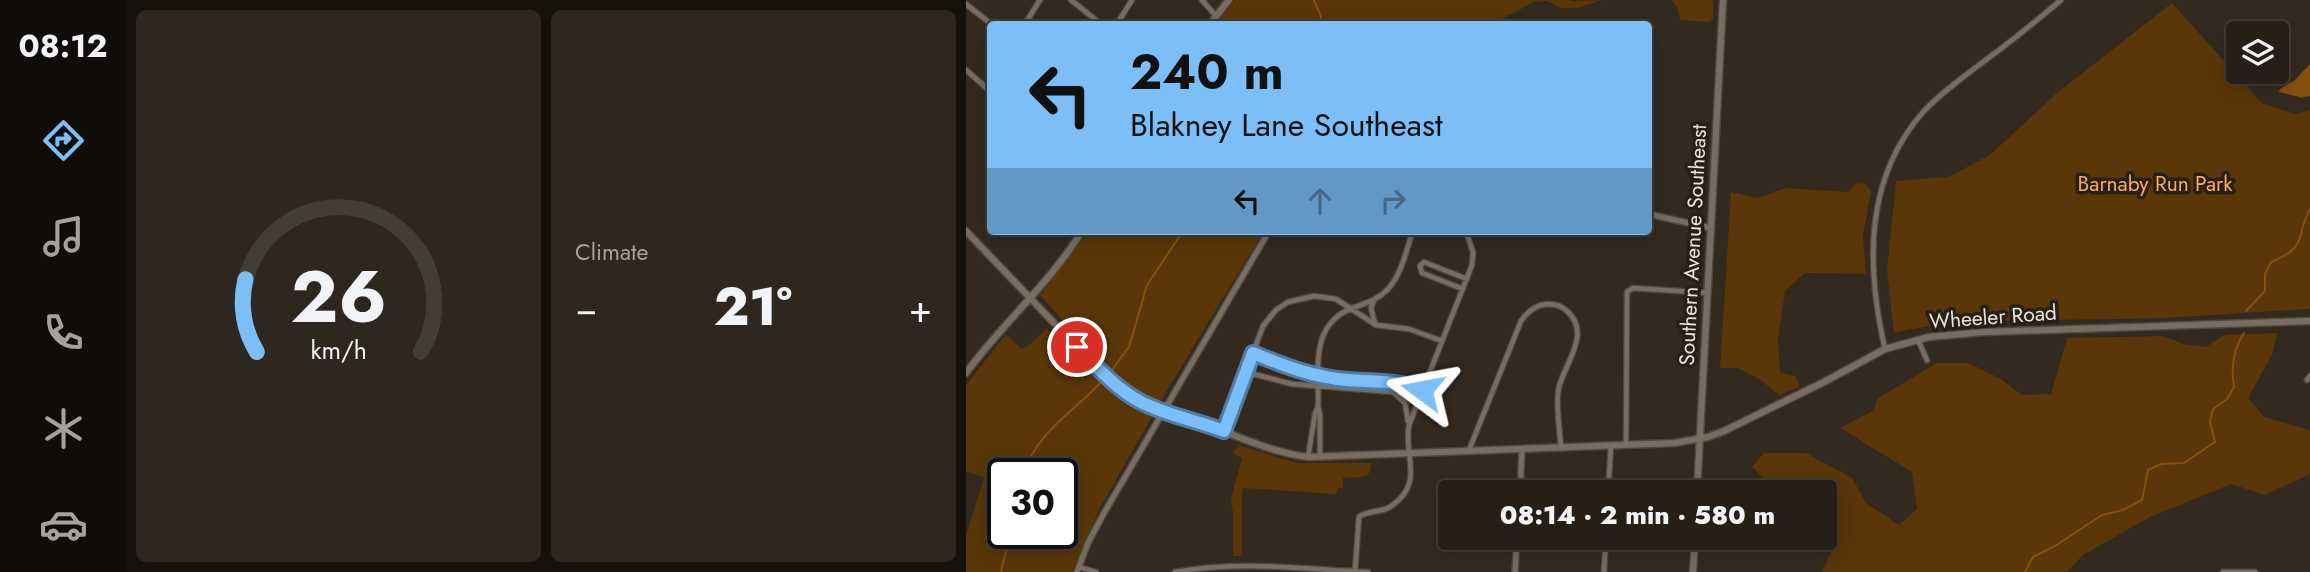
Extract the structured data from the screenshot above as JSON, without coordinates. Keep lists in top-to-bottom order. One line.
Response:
{"streets":{"main road":["Southern Avenue Southeast","Wheeler Road"]},"crossings":[["Southern Avenue Southeast","Wheeler Road"]],"parks":["Barnaby Run Park"],"page":{"tabs":"08:12","tile":"Climate","turn":["240 m","Blakney Lane Southeast"],"heat":["−","21°","+"],"limit":"30","trip":"08:14 · 2 min · 580 m","gauge":["26","km/h"]}}
